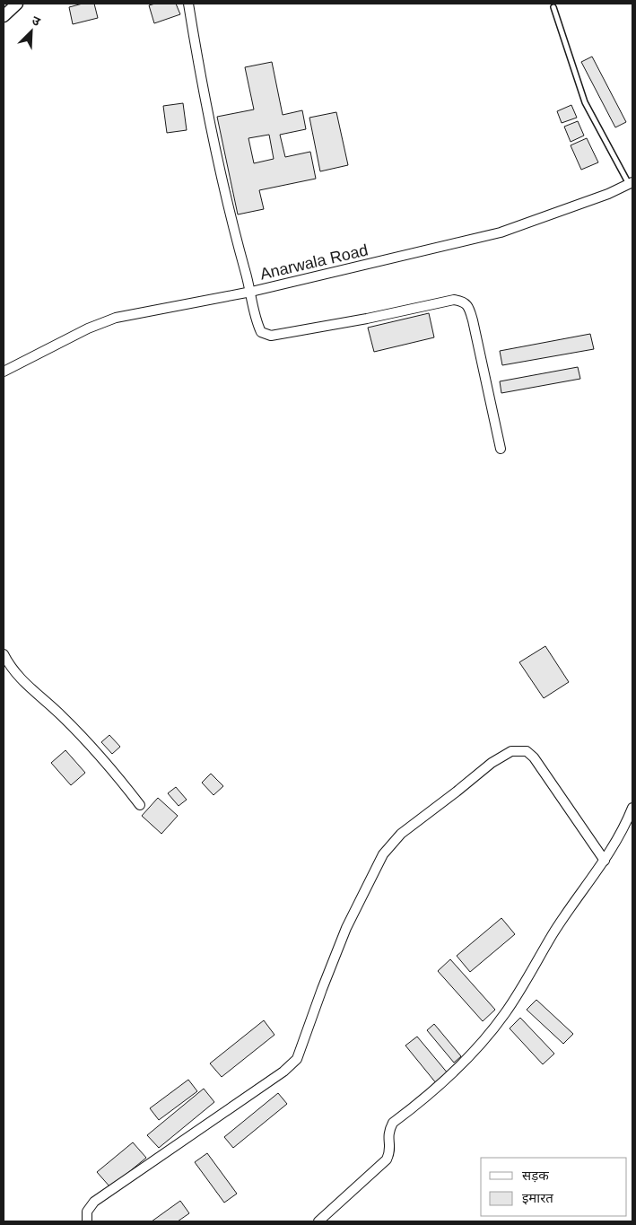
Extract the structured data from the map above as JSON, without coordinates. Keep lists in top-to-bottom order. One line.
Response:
{"streets":{"street":["Anarwala Road"]},"legend":["सड़क","इमारत"],"north":"top right"}
